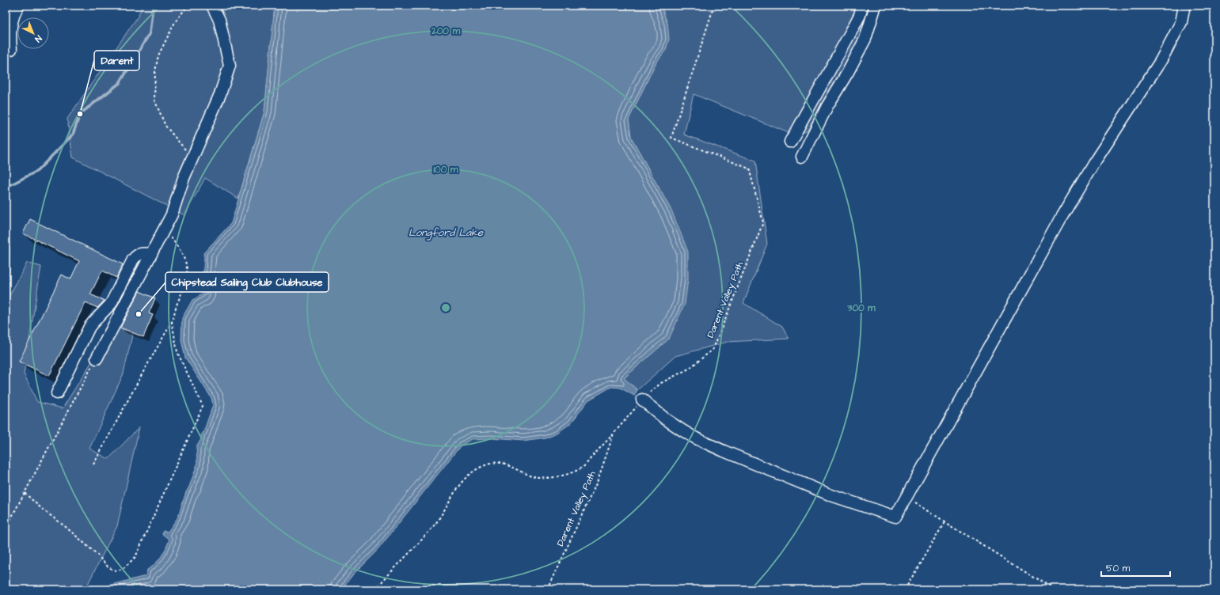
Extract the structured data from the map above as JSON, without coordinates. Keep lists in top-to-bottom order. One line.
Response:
{"streets":{"path":["Darent Valley Path"]},"water":["Longford Lake"],"places":["Darent","Chipstead Sailing Club Clubhouse"],"scale_bar":"50 m","north":"bottom right","rings":["200 m","100 m","300 m"]}
